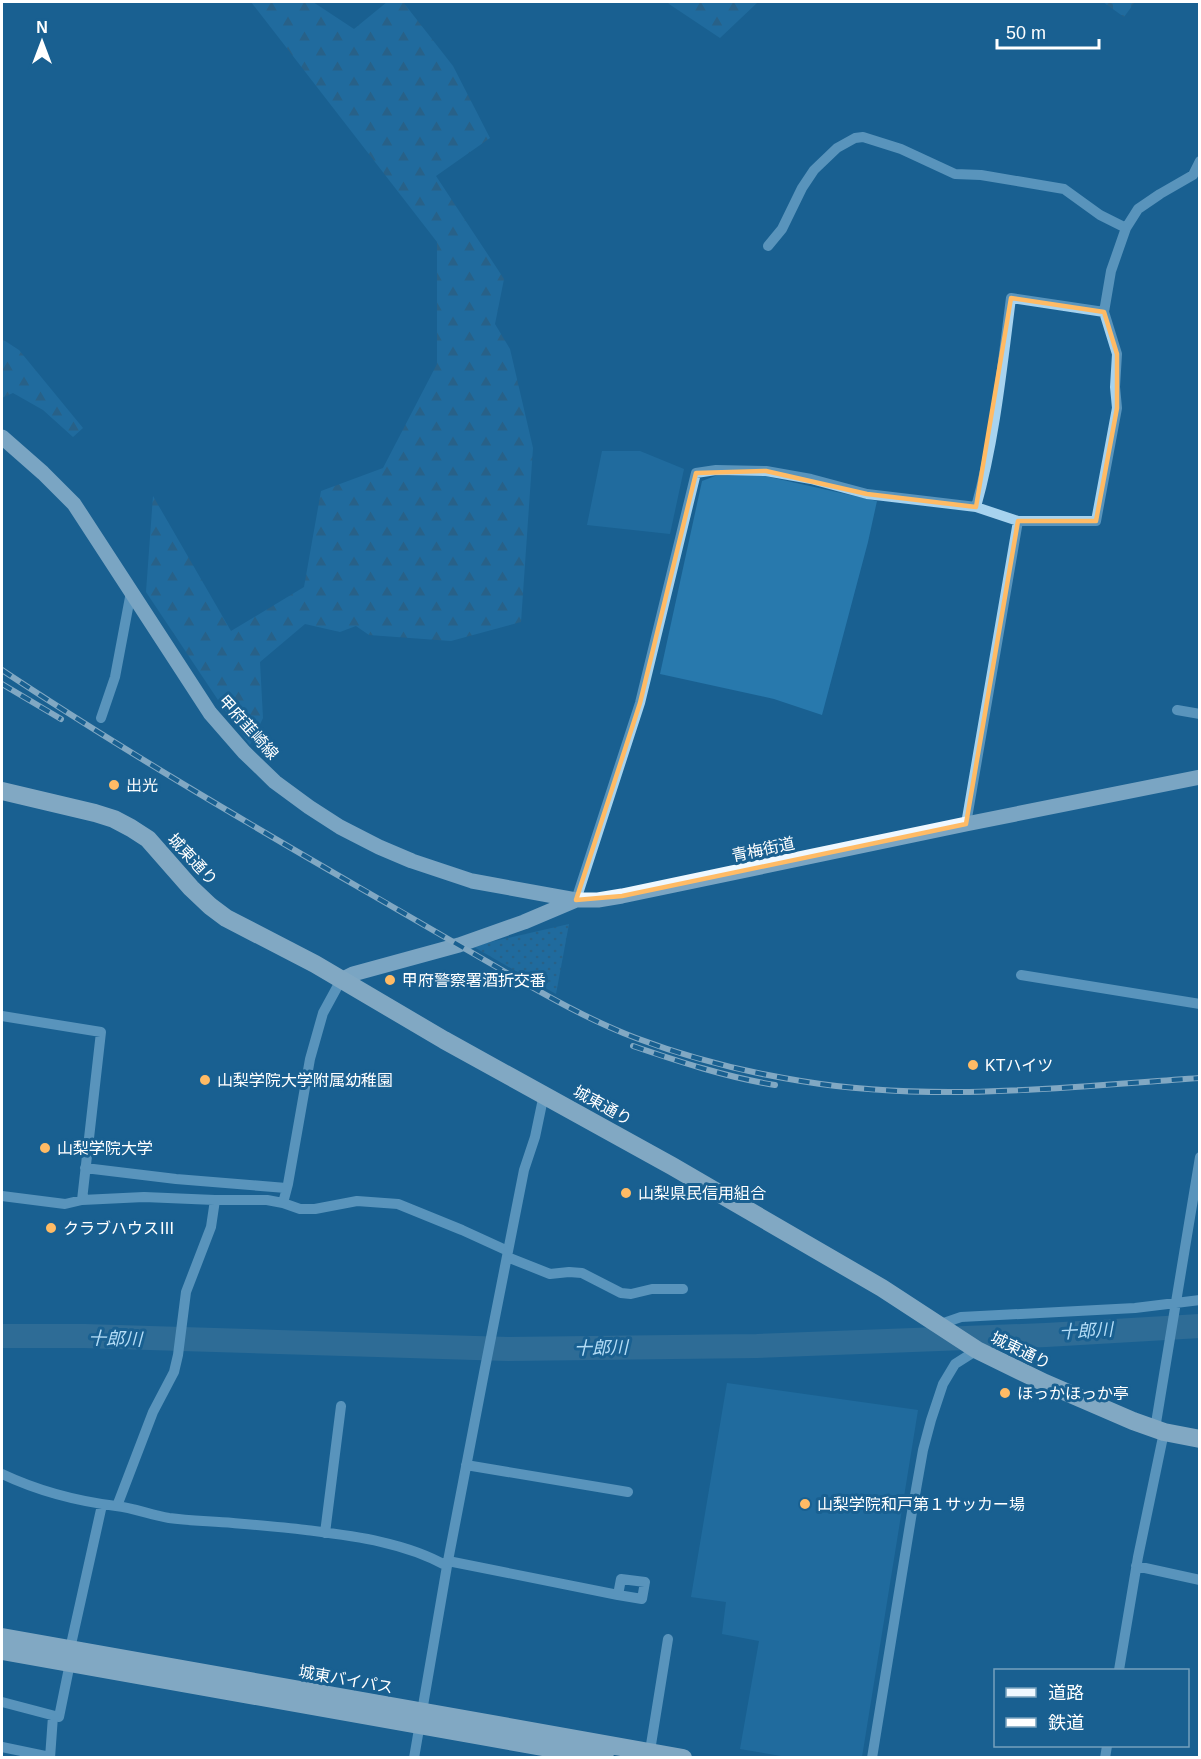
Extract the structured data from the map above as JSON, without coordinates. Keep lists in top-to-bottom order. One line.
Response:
{"streets":{"highway":["城東通り","城東バイパス"],"main road":["甲府韮崎線","青梅街道"]},"crossings":[["甲府韮崎線","青梅街道"],["青梅街道","城東通り"]],"water":["十郎川"],"places":["出光","甲府警察署酒折交番","KTハイツ","山梨学院大学附属幼稚園","山梨学院大学","山梨県民信用組合","クラブハウスⅢ","ほっかほっか亭","山梨学院和戸第１サッカー場"],"legend":["道路","鉄道"],"scale_bar":"50 m","north":"top"}
